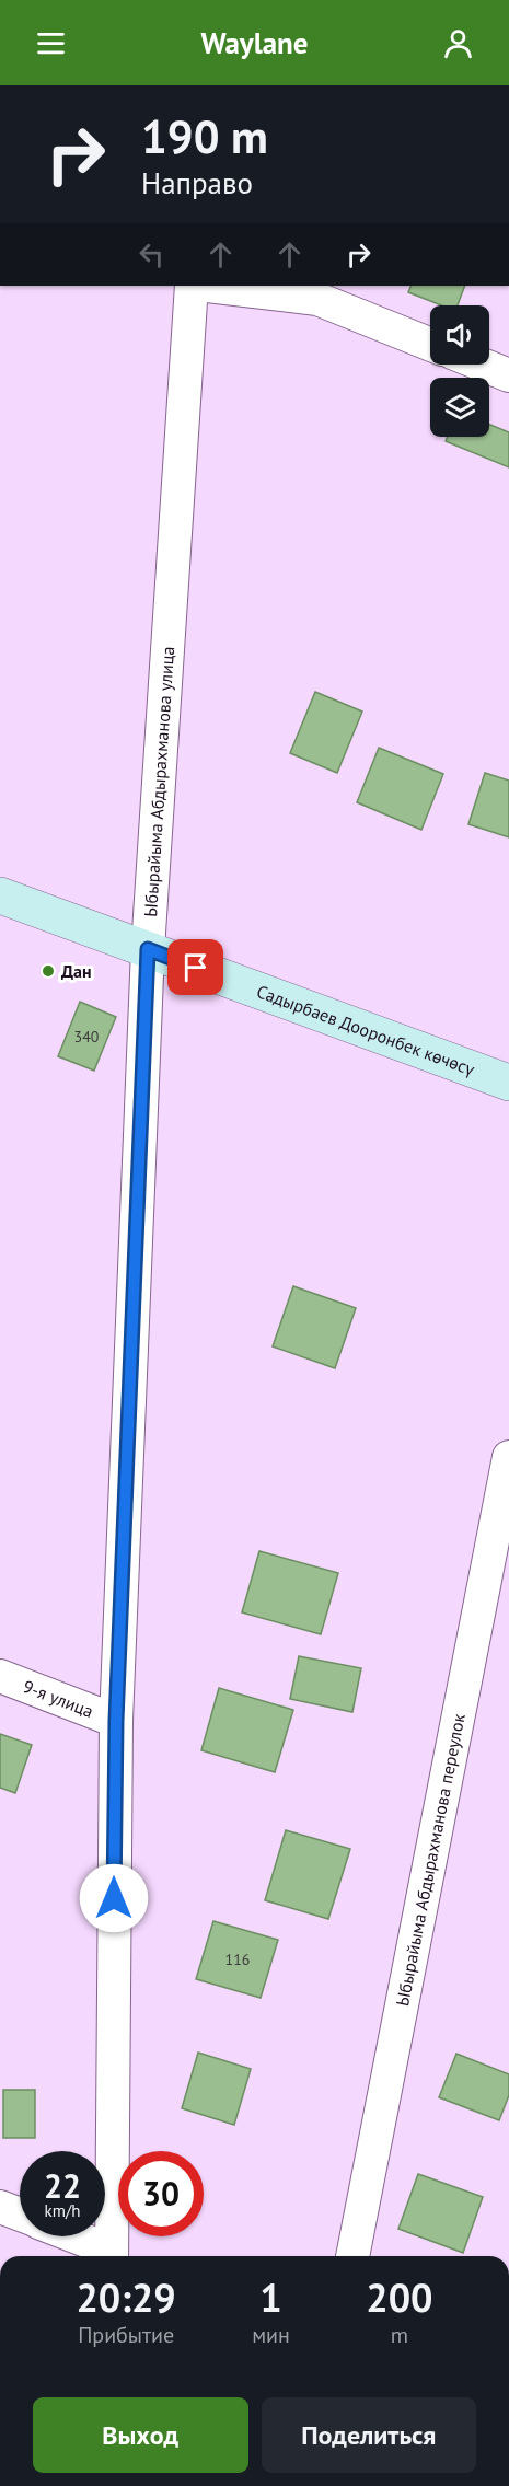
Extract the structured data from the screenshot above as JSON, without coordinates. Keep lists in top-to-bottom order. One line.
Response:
{"streets":{"main road":["Садырбаев Дооронбек көчөсү"],"street":["Ыбырайыма Абдырахманова улица","9-я улица","Ыбырайыма Абдырахманова переулок"]},"crossings":[["Ыбырайыма Абдырахманова улица","Садырбаев Дооронбек көчөсү"],["Ыбырайыма Абдырахманова улица","9-я улица"]],"places":["Дан"],"house_numbers":["340","116"],"page":{"header":"Waylane","turn":["190 m","Направо"],"speed":"22 km/h","limit":"30","eta":["20:29","Прибытие","1","мин","200","m"],"buttons":["Выход","Поделиться"]}}
